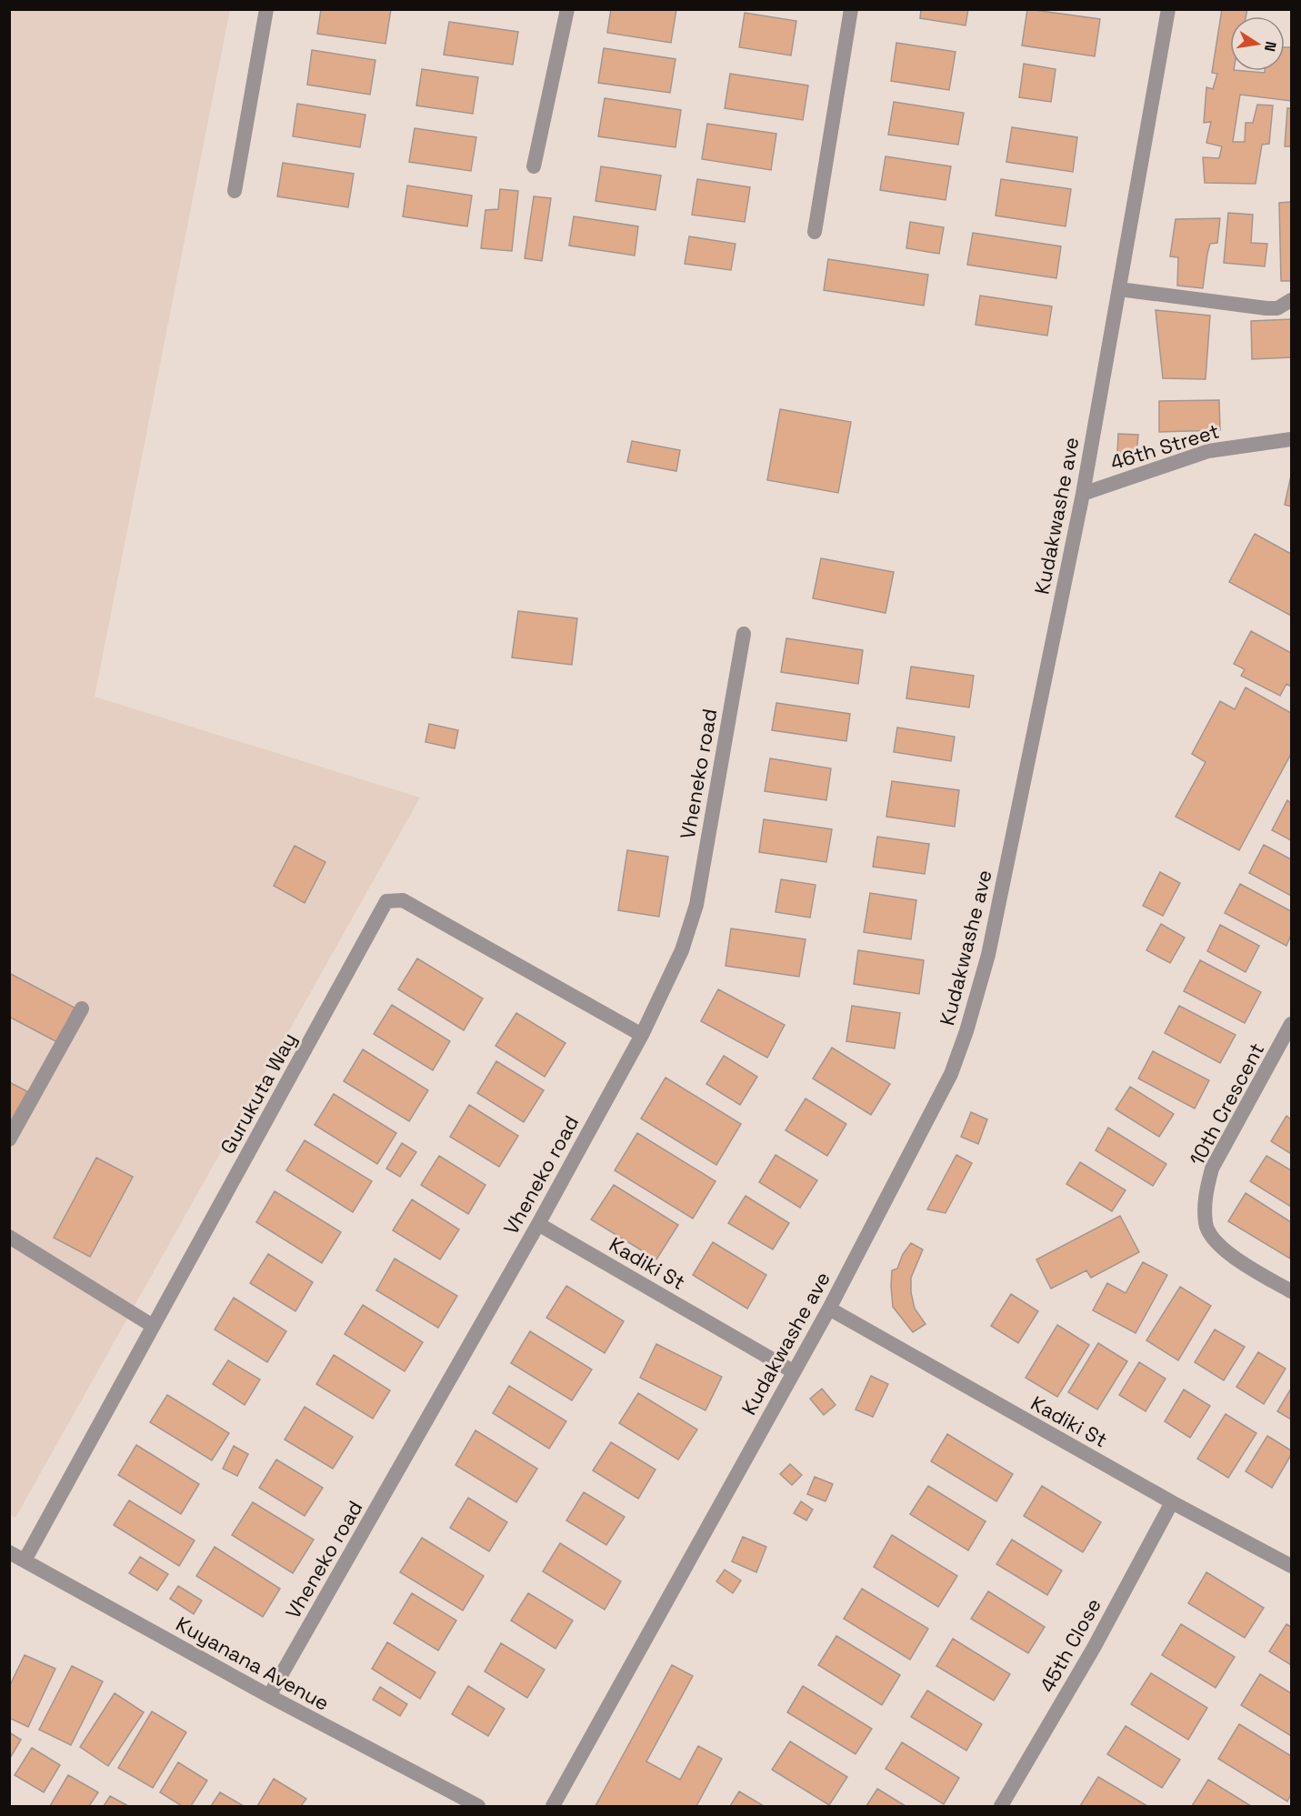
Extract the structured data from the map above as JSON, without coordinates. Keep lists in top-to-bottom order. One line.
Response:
{"streets":{"street":["46th Street","Kudakwashe ave","Vheneko road","Gurukuta Way","10th Crescent","Kadiki St","45th Close","Kuyanana Avenue"]},"crossings":[["46th Street","Kudakwashe ave"],["Kudakwashe ave","Kadiki St"],["Vheneko road","Gurukuta Way"],["Vheneko road","Kadiki St"],["Vheneko road","Kuyanana Avenue"],["Gurukuta Way","Kuyanana Avenue"],["Kadiki St","45th Close"]],"north":"right"}
